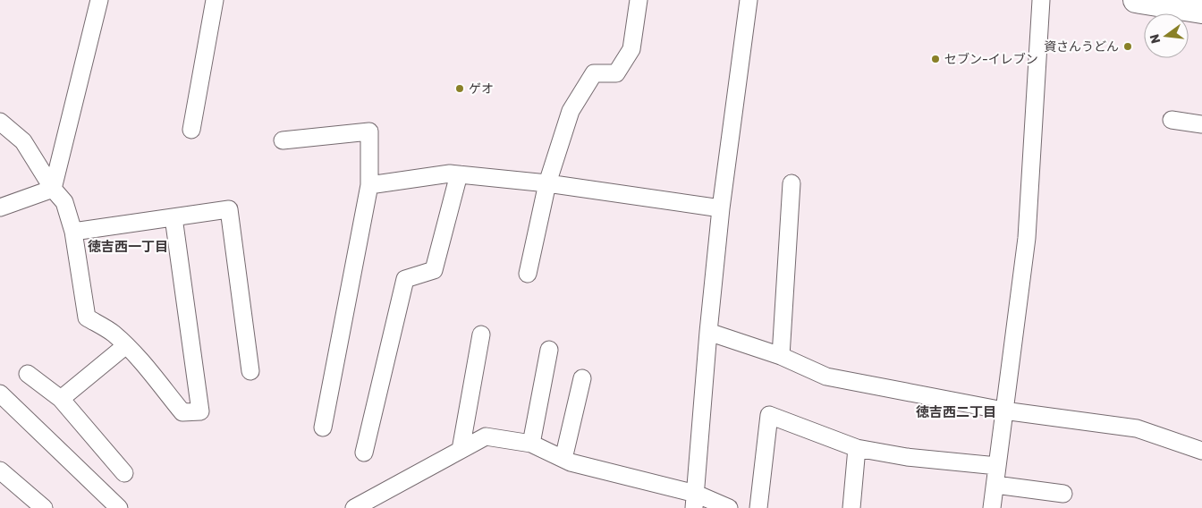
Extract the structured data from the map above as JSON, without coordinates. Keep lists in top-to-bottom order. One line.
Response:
{"districts":["徳吉西一丁目","徳吉西二丁目"],"places":["資さんうどん","セブン-イレブン","ゲオ"],"north":"left"}
